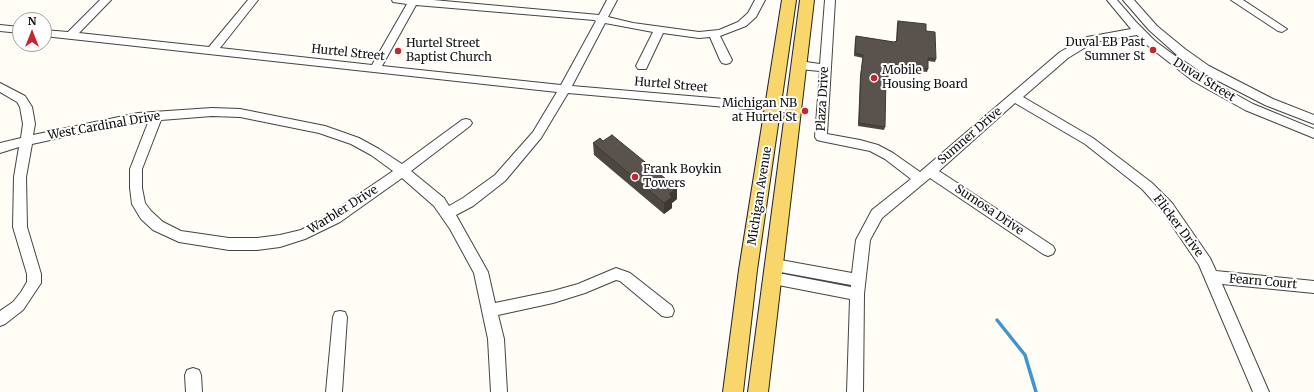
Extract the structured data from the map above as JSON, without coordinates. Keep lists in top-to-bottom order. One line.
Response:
{"streets":{"main road":["Michigan Avenue"],"street":["Hurtel Street","Duval Street","Plaza Drive","West Cardinal Drive","Sumner Drive","Warbler Drive","Sumosa Drive","Flicker Drive","Fearn Court"]},"crossings":[["Hurtel Street","Michigan Avenue"],["Duval Street","Sumner Drive"],["Plaza Drive","Sumner Drive"],["Plaza Drive","Sumosa Drive"],["West Cardinal Drive","Warbler Drive"],["Sumner Drive","Sumosa Drive"],["Sumner Drive","Flicker Drive"],["Flicker Drive","Fearn Court"]],"places":["Duval EB Past Sumner St","Hurtel Street Baptist Church","Mobile Housing Board","Michigan NB at Hurtel St","Frank Boykin Towers"],"north":"top"}
